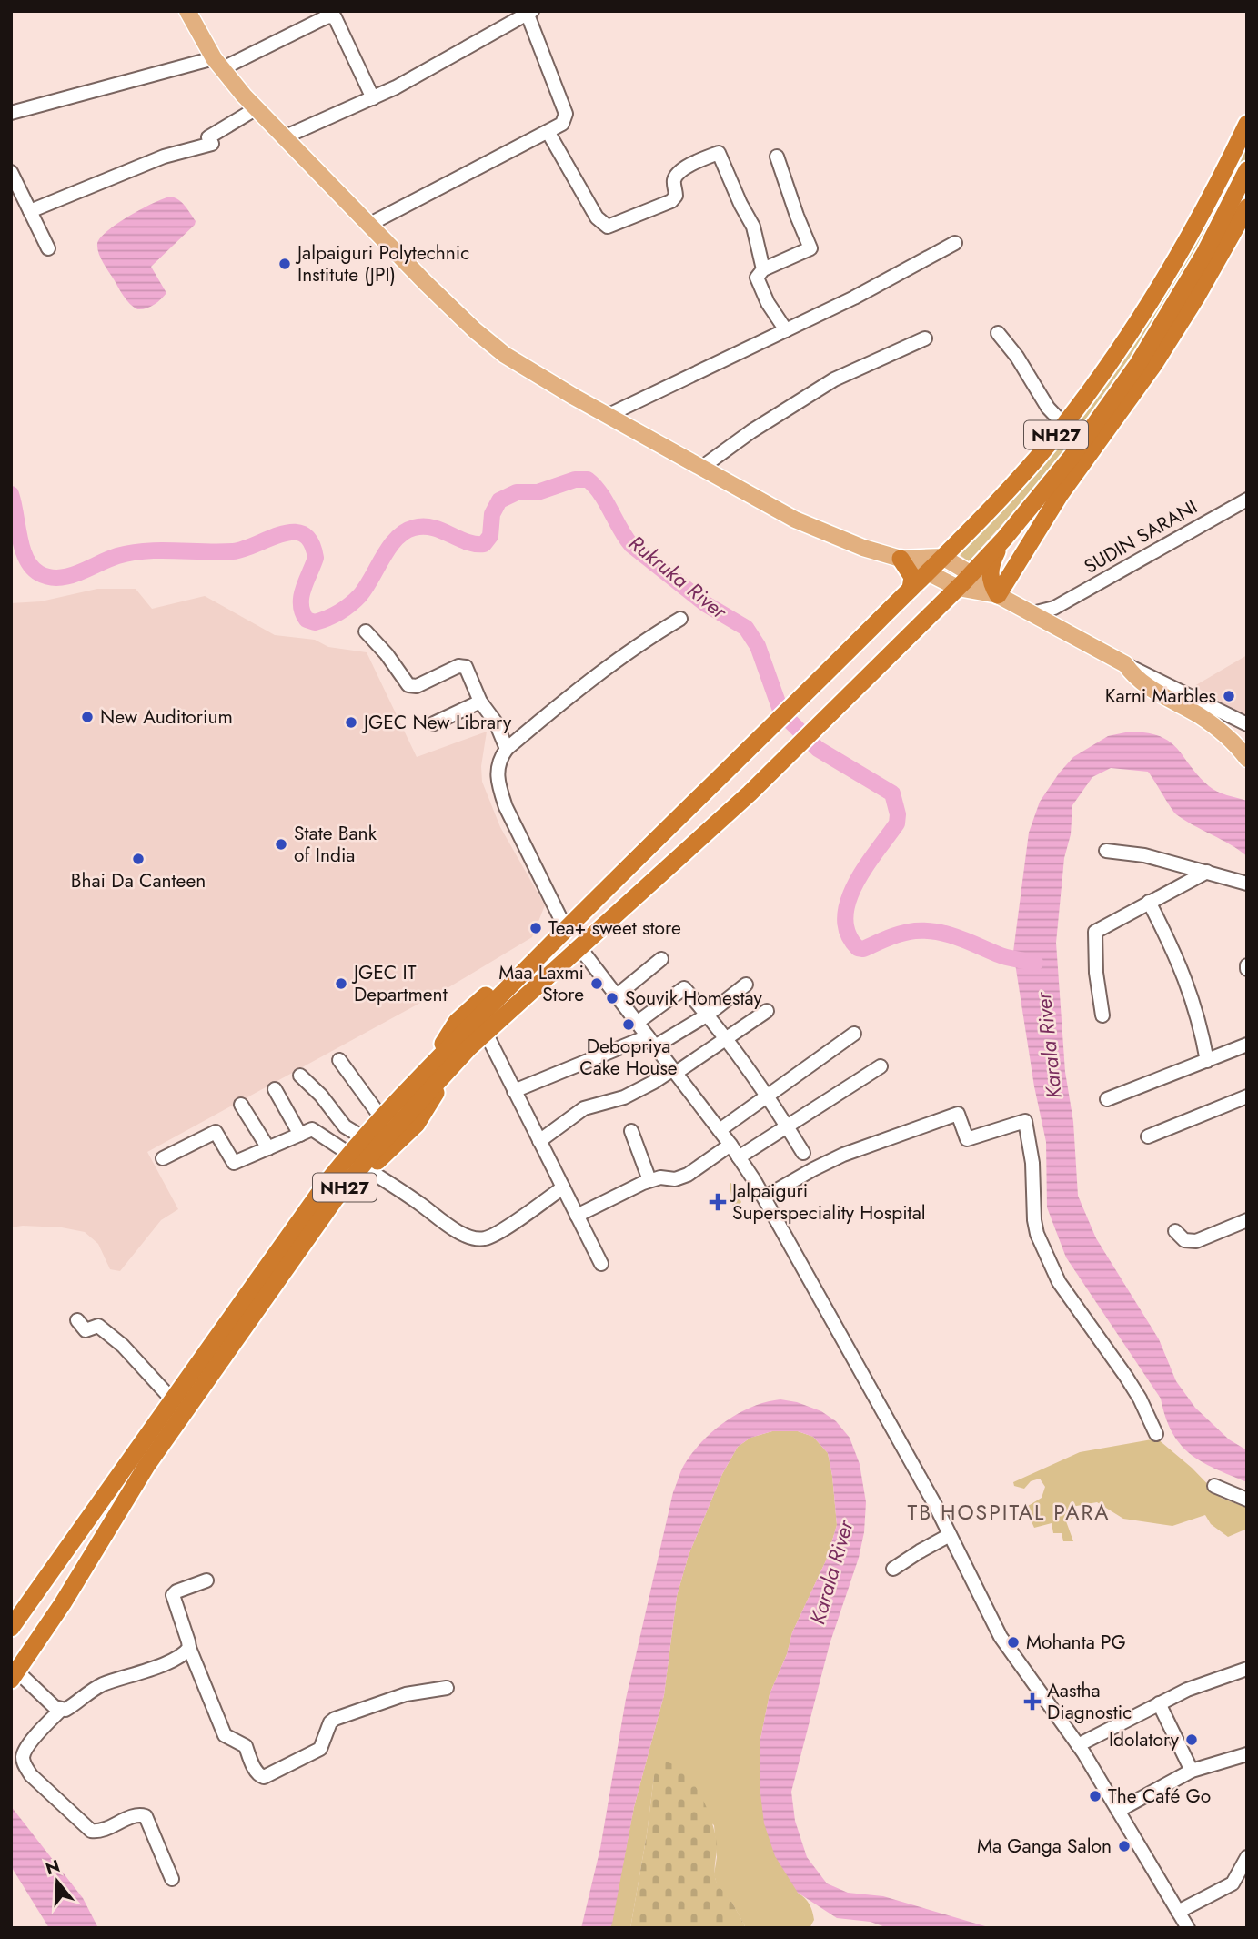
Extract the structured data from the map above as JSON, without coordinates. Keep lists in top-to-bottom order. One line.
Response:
{"streets":{"highway":["NH27"],"street":["SUDIN SARANI"]},"districts":["TB HOSPITAL PARA"],"water":["Rukruka River","Karala River"],"places":{"other":["Jalpaiguri Polytechnic Institute (JPI)","Karni Marbles","New Auditorium","JGEC New Library","State Bank of India","Bhai Da Canteen","Tea+ sweet store","JGEC IT Department","Maa Laxmi Store","Souvik Homestay","Debopriya Cake House","Mohanta PG","Idolatory","The Café Go","Ma Ganga Salon"],"health":["Jalpaiguri Superspeciality Hospital","Aastha Diagnostic"]},"north":"top"}
